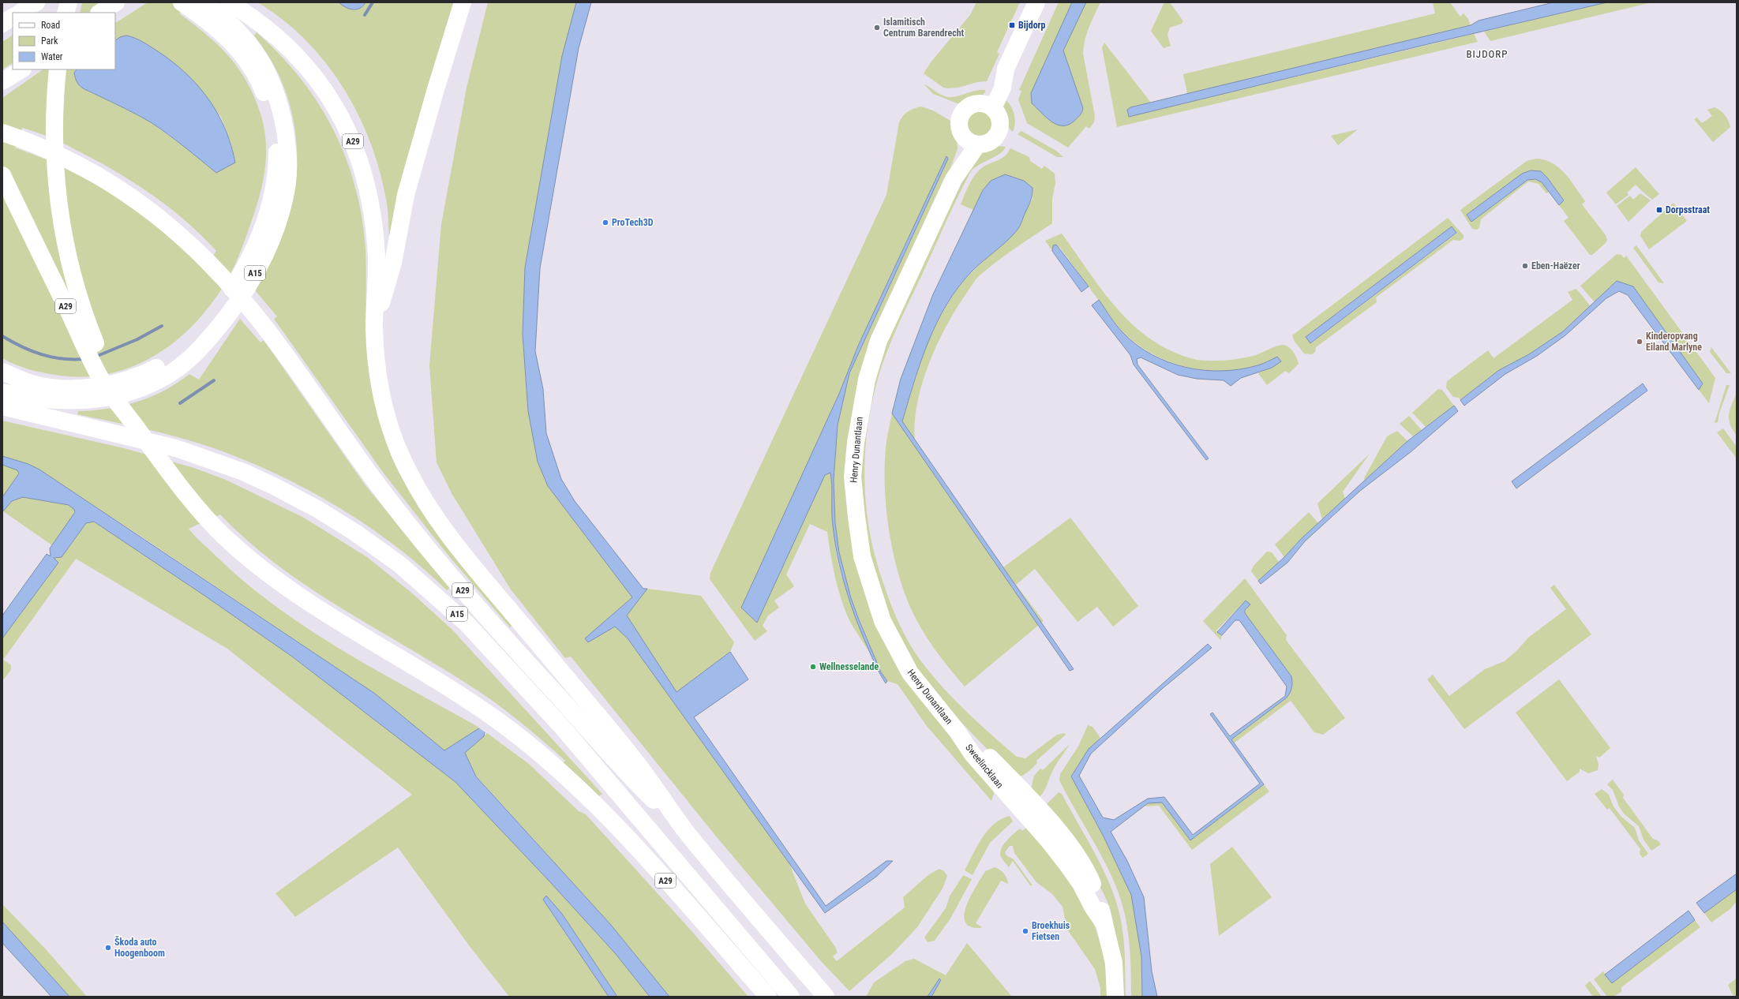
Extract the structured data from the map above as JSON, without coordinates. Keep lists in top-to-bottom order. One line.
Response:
{"streets":{"main road":["A29","A15","Henry Dunantlaan","Sweelincklaan"]},"crossings":[["Henry Dunantlaan","Sweelincklaan"]],"districts":["BIJDORP"],"places":{"transit":["Bijdorp","Dorpsstraat"],"other":["Islamitisch Centrum Barendrecht","ProTech3D","Eben-Haëzer","Kinderopvang Eiland Marlyne","Wellnesselande","Broekhuis Fietsen","Škoda auto Hoogenboom"]},"legend":["Road","Park","Water"]}
